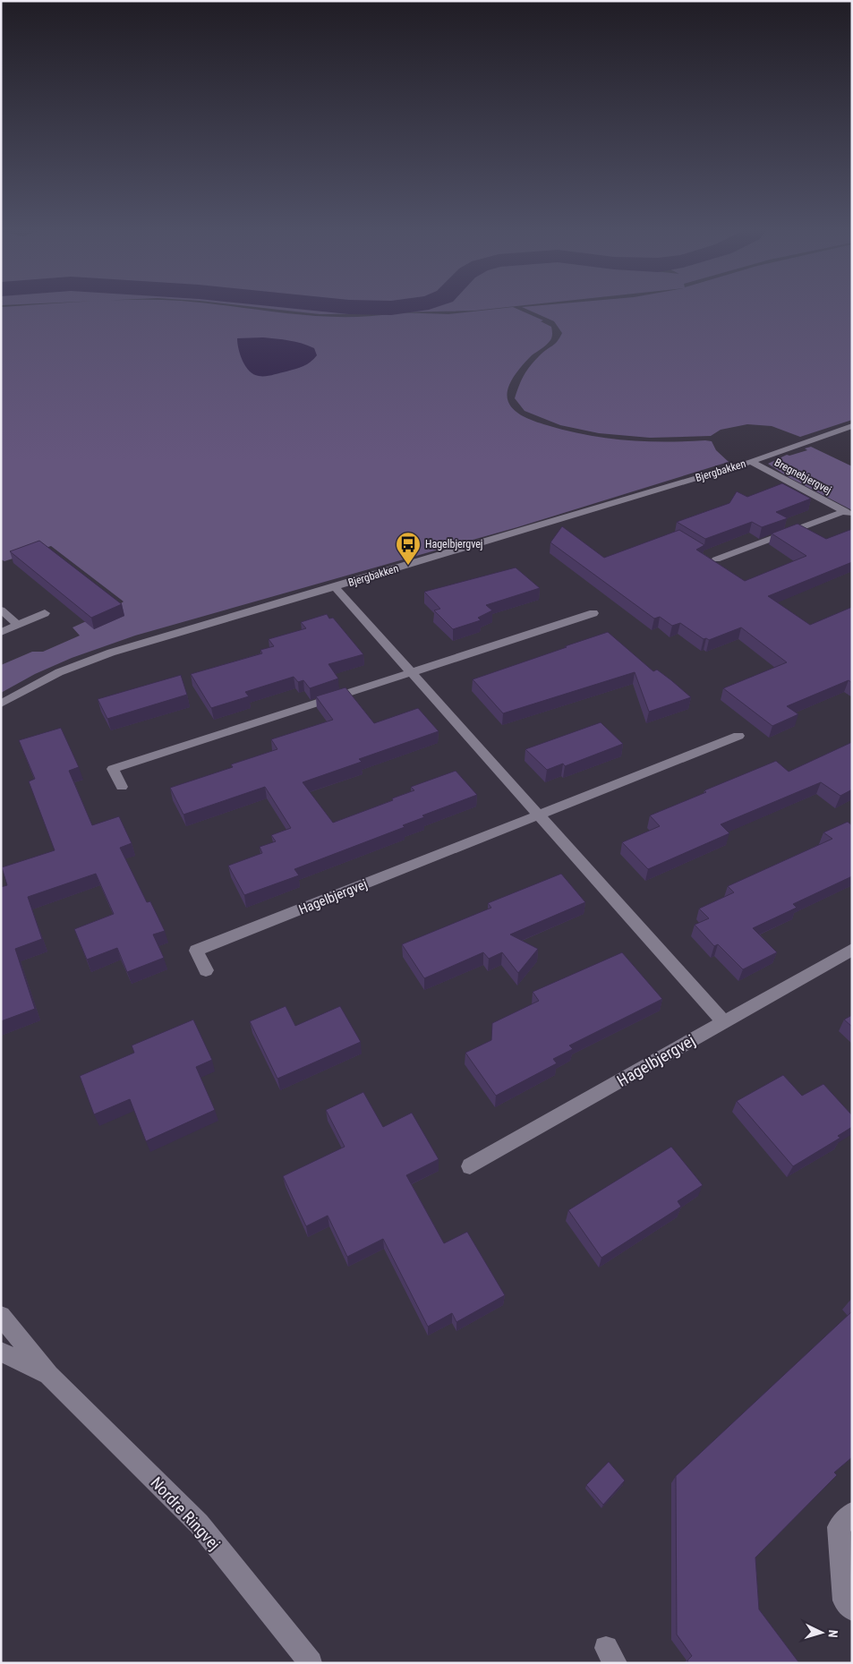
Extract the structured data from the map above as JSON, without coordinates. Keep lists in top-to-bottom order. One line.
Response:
{"streets":{"street":["Bjergbakken","Bregnebjergvej","Hagelbjergvej","Nordre Ringvej"]},"crossings":[["Bjergbakken","Bregnebjergvej"]],"places":{"bus stop":["Hagelbjergvej"]},"north":"right"}
